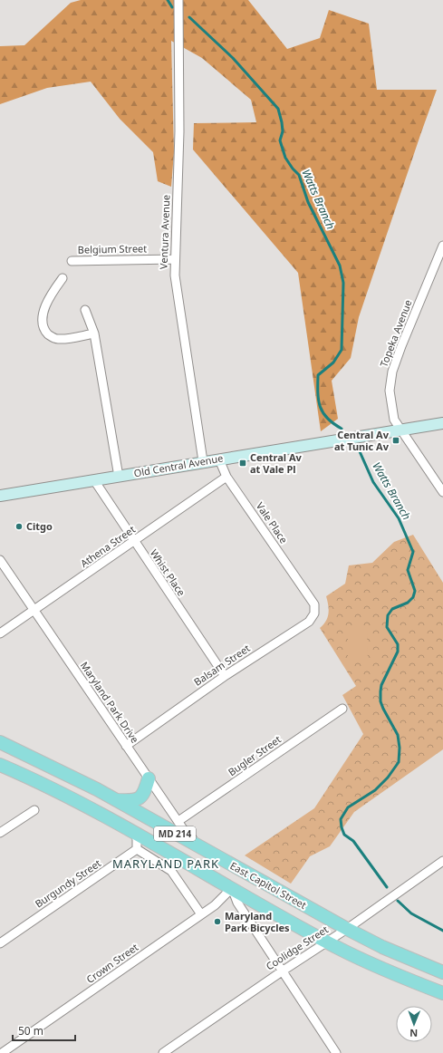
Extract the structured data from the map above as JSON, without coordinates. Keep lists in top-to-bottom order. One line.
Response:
{"streets":{"main road":["Old Central Avenue","MD 214","East Capitol Street"],"street":["Ventura Avenue","Belgium Street","Topeka Avenue","Vale Place","Athena Street","Whist Place","Balsam Street","Maryland Park Drive","Bugler Street","Burgundy Street","Coolidge Street","Crown Street"]},"crossings":[["Ventura Avenue","Belgium Street"],["Ventura Avenue","Old Central Avenue"],["Topeka Avenue","Old Central Avenue"],["Old Central Avenue","Vale Place"],["Old Central Avenue","Whist Place"],["Vale Place","Athena Street"],["Vale Place","Balsam Street"],["Athena Street","Whist Place"],["Athena Street","Maryland Park Drive"],["Whist Place","Balsam Street"],["Balsam Street","Maryland Park Drive"],["Maryland Park Drive","Bugler Street"],["Maryland Park Drive","East Capitol Street"],["East Capitol Street","Coolidge Street"],["East Capitol Street","Crown Street"]],"districts":["MARYLAND PARK"],"water":["Watts Branch"],"places":{"transit":["Central Av at Tunic Av","Central Av at Vale Pl"],"other":["Citgo","Maryland Park Bicycles"]},"scale_bar":"50 m","north":"bottom"}
